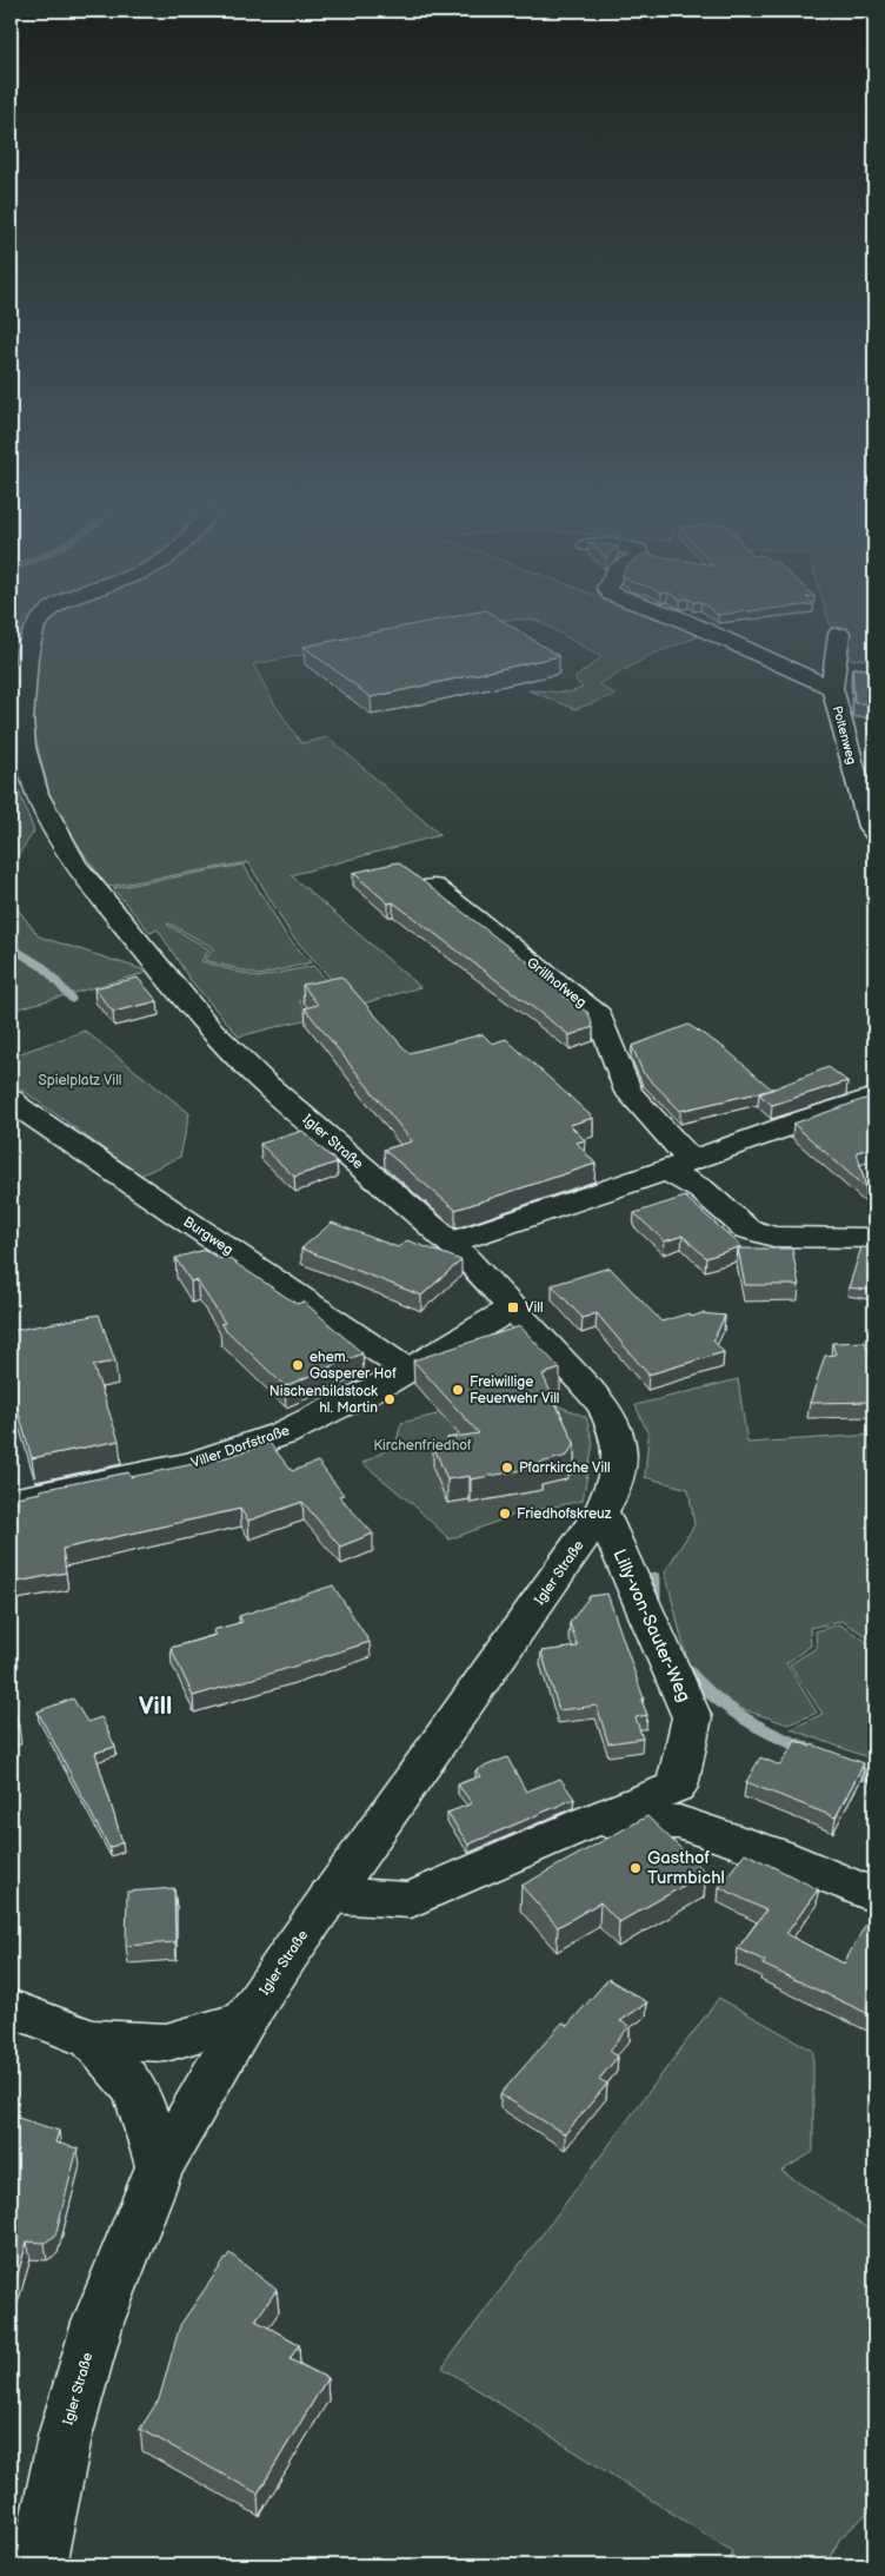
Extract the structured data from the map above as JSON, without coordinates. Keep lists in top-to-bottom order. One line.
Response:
{"streets":{"street":["Poltenweg","Grillhofweg","Igler Straße","Burgweg","Viller Dorfstraße","Lilly-von-Sauter-Weg"]},"crossings":[["Igler Straße","Viller Dorfstraße"],["Igler Straße","Lilly-von-Sauter-Weg"],["Burgweg","Viller Dorfstraße"]],"districts":["Vill"],"parks":["Spielplatz Vill","Kirchenfriedhof"],"places":{"transit":["Vill"],"other":["ehem. Gasperer Hof","Freiwillige Feuerwehr Vill","Nischenbildstock hl. Martin","Pfarrkirche Vill","Friedhofskreuz","Gasthof Turmbichl"]}}
